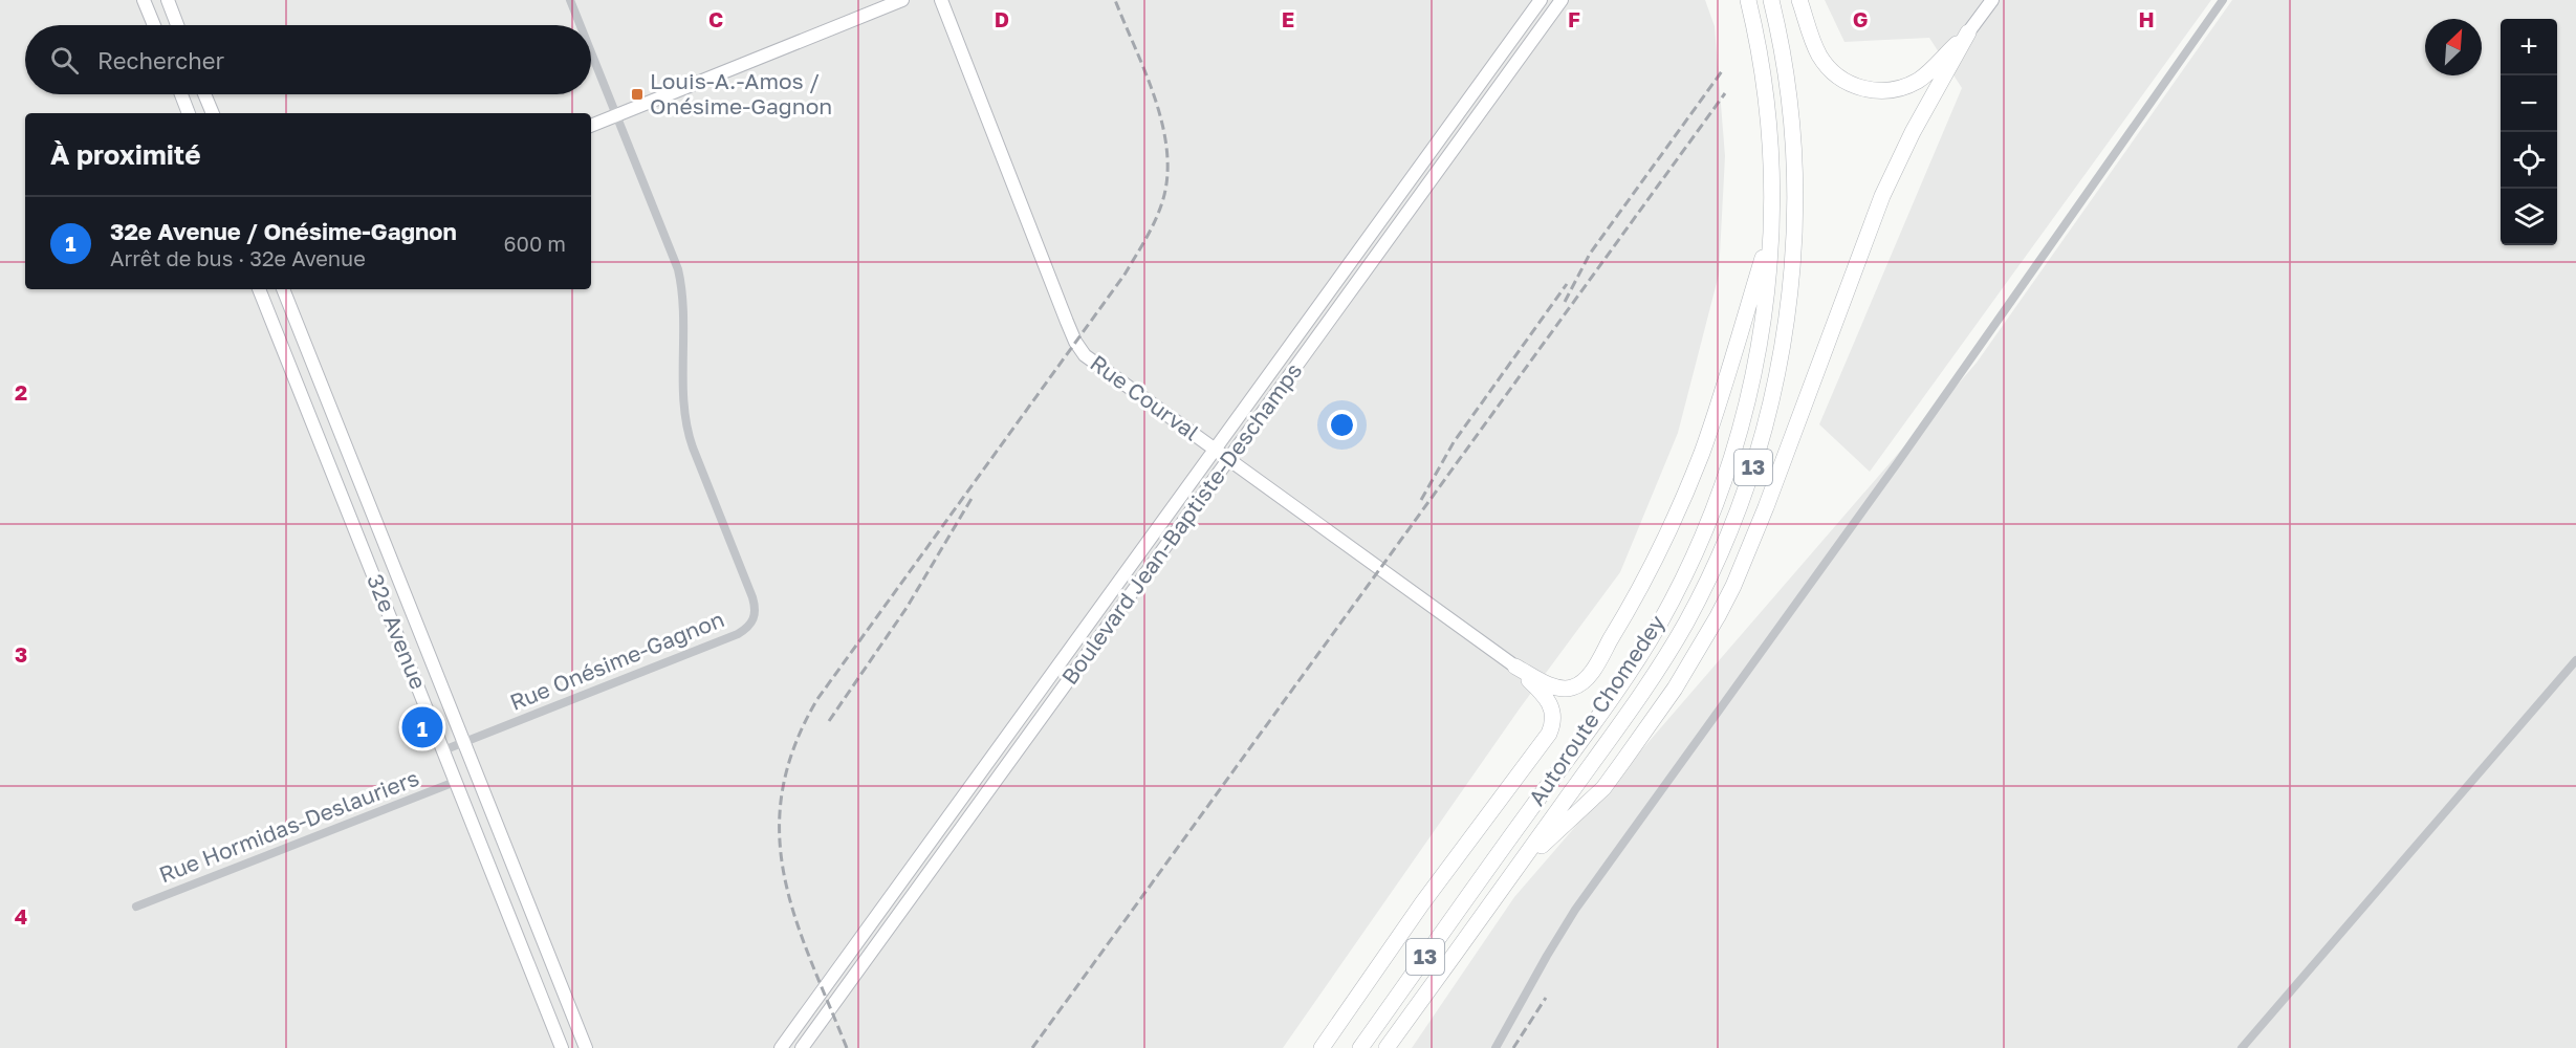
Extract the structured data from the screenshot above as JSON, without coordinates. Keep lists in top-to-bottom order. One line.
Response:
{"streets":{"highway":["13","Autoroute Chomedey"],"street":["Rue Courval","Boulevard Jean-Baptiste-Deschamps","32e Avenue","Rue Onésime-Gagnon","Rue Hormidas-Deslauriers"]},"crossings":[["Rue Courval","Boulevard Jean-Baptiste-Deschamps"],["32e Avenue","Rue Onésime-Gagnon"],["32e Avenue","Rue Hormidas-Deslauriers"]],"places":{"transit":["Louis-A.-Amos / Onésime-Gagnon"]},"north":"top right","page":{"map_buttons":["+","−"],"search":"Rechercher","heading":"À proximité","list":[{"mark":"1","name":"32e Avenue / Onésime-Gagnon","note":"Arrêt de bus · 32e Avenue","value":"600 m"}],"pins":"1"},"grid":{"columns":["C","D","E","F","G","H"],"rows":["2","3","4"]}}
